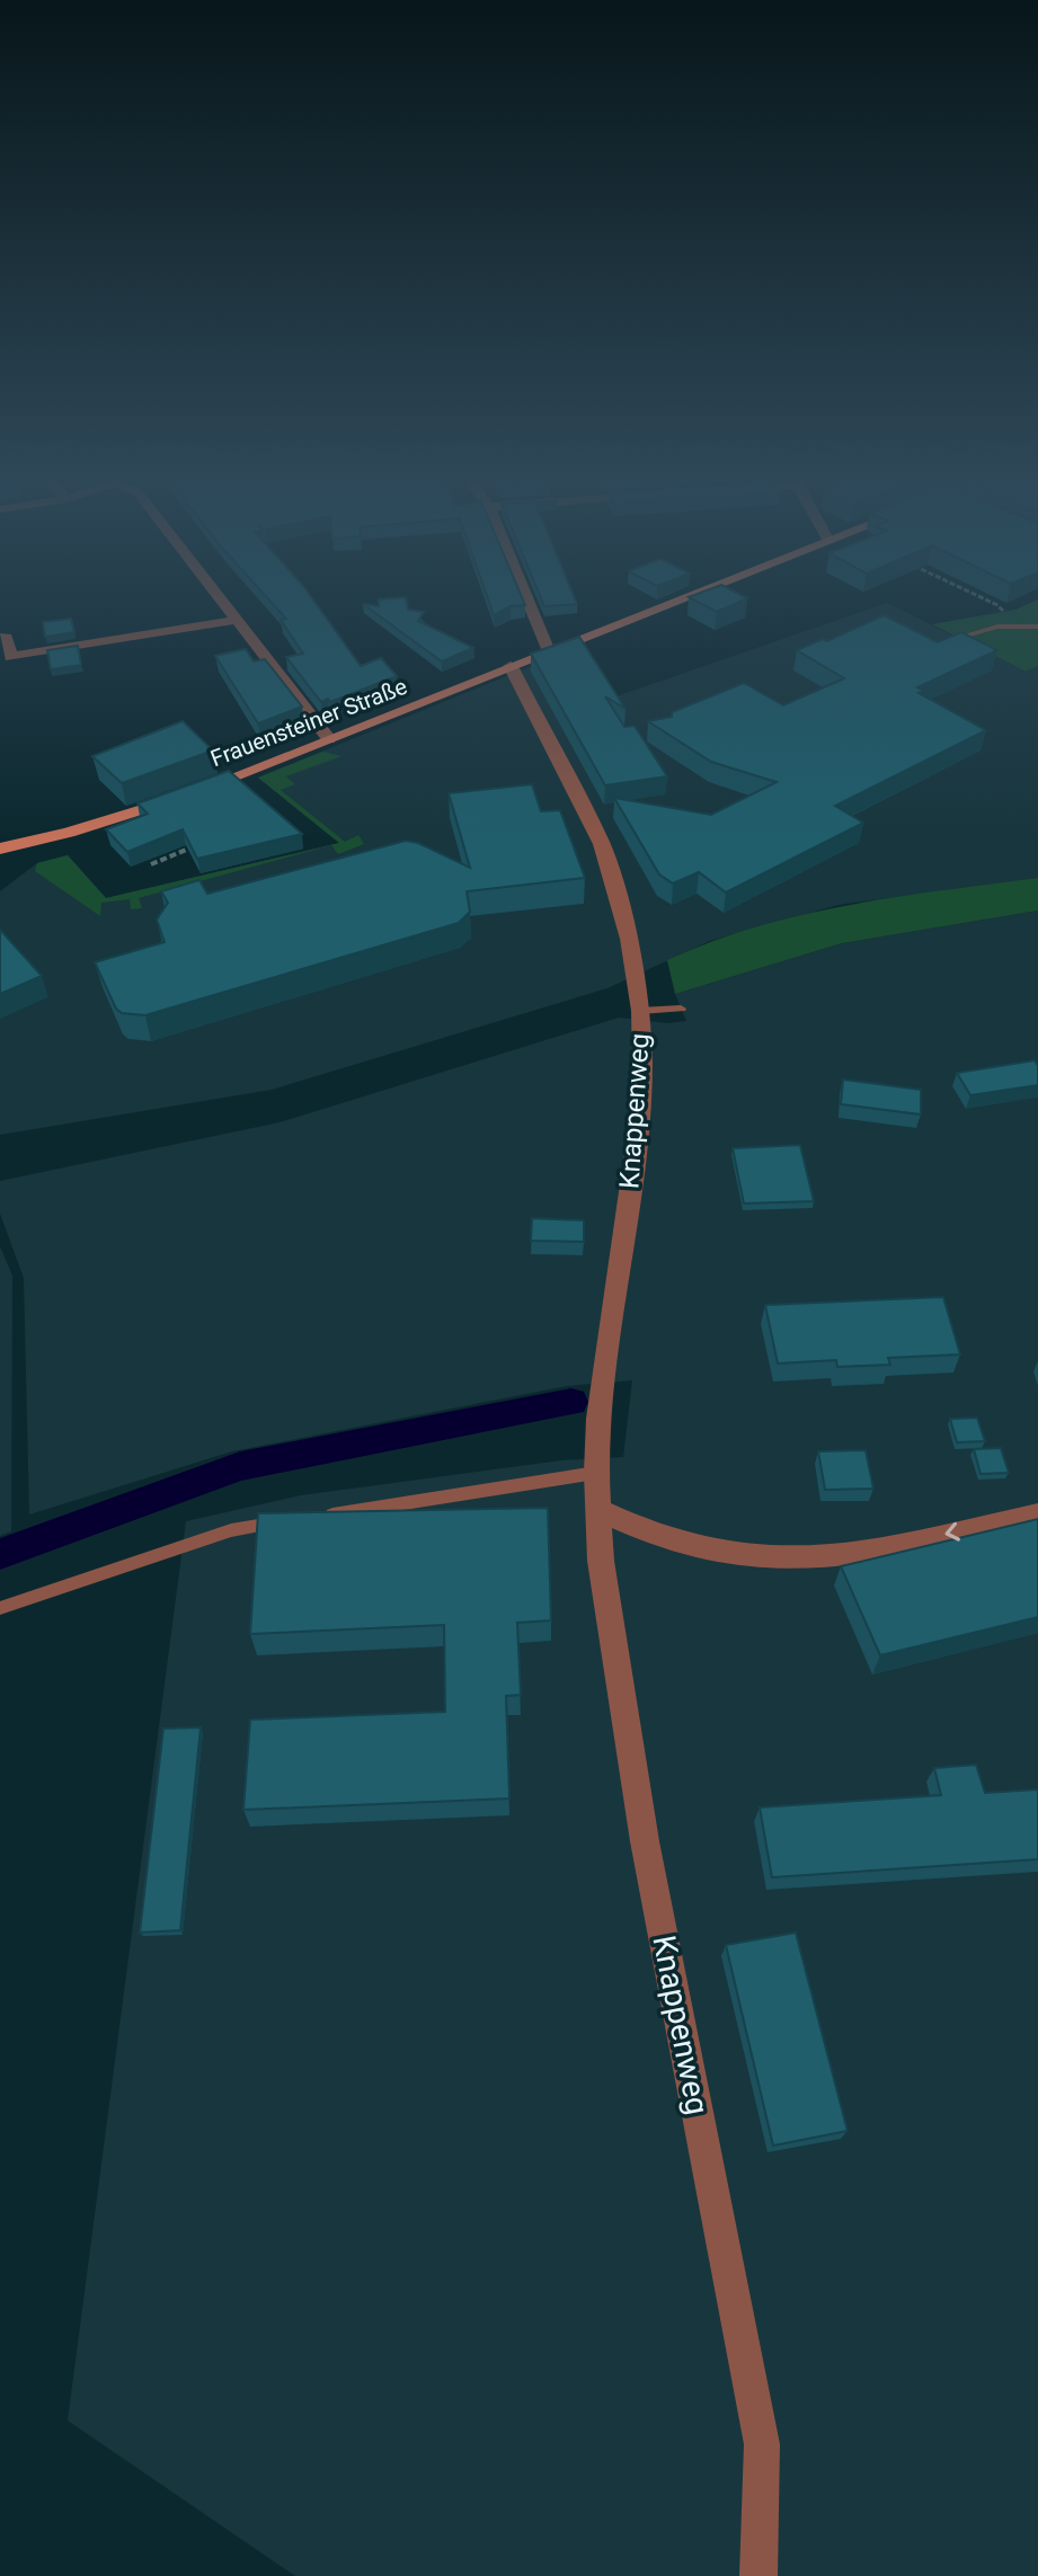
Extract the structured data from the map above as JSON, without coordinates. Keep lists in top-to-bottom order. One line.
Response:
{"streets":{"main road":["Frauensteiner Straße"],"street":["Knappenweg"]},"crossings":[["Frauensteiner Straße","Knappenweg"]]}
